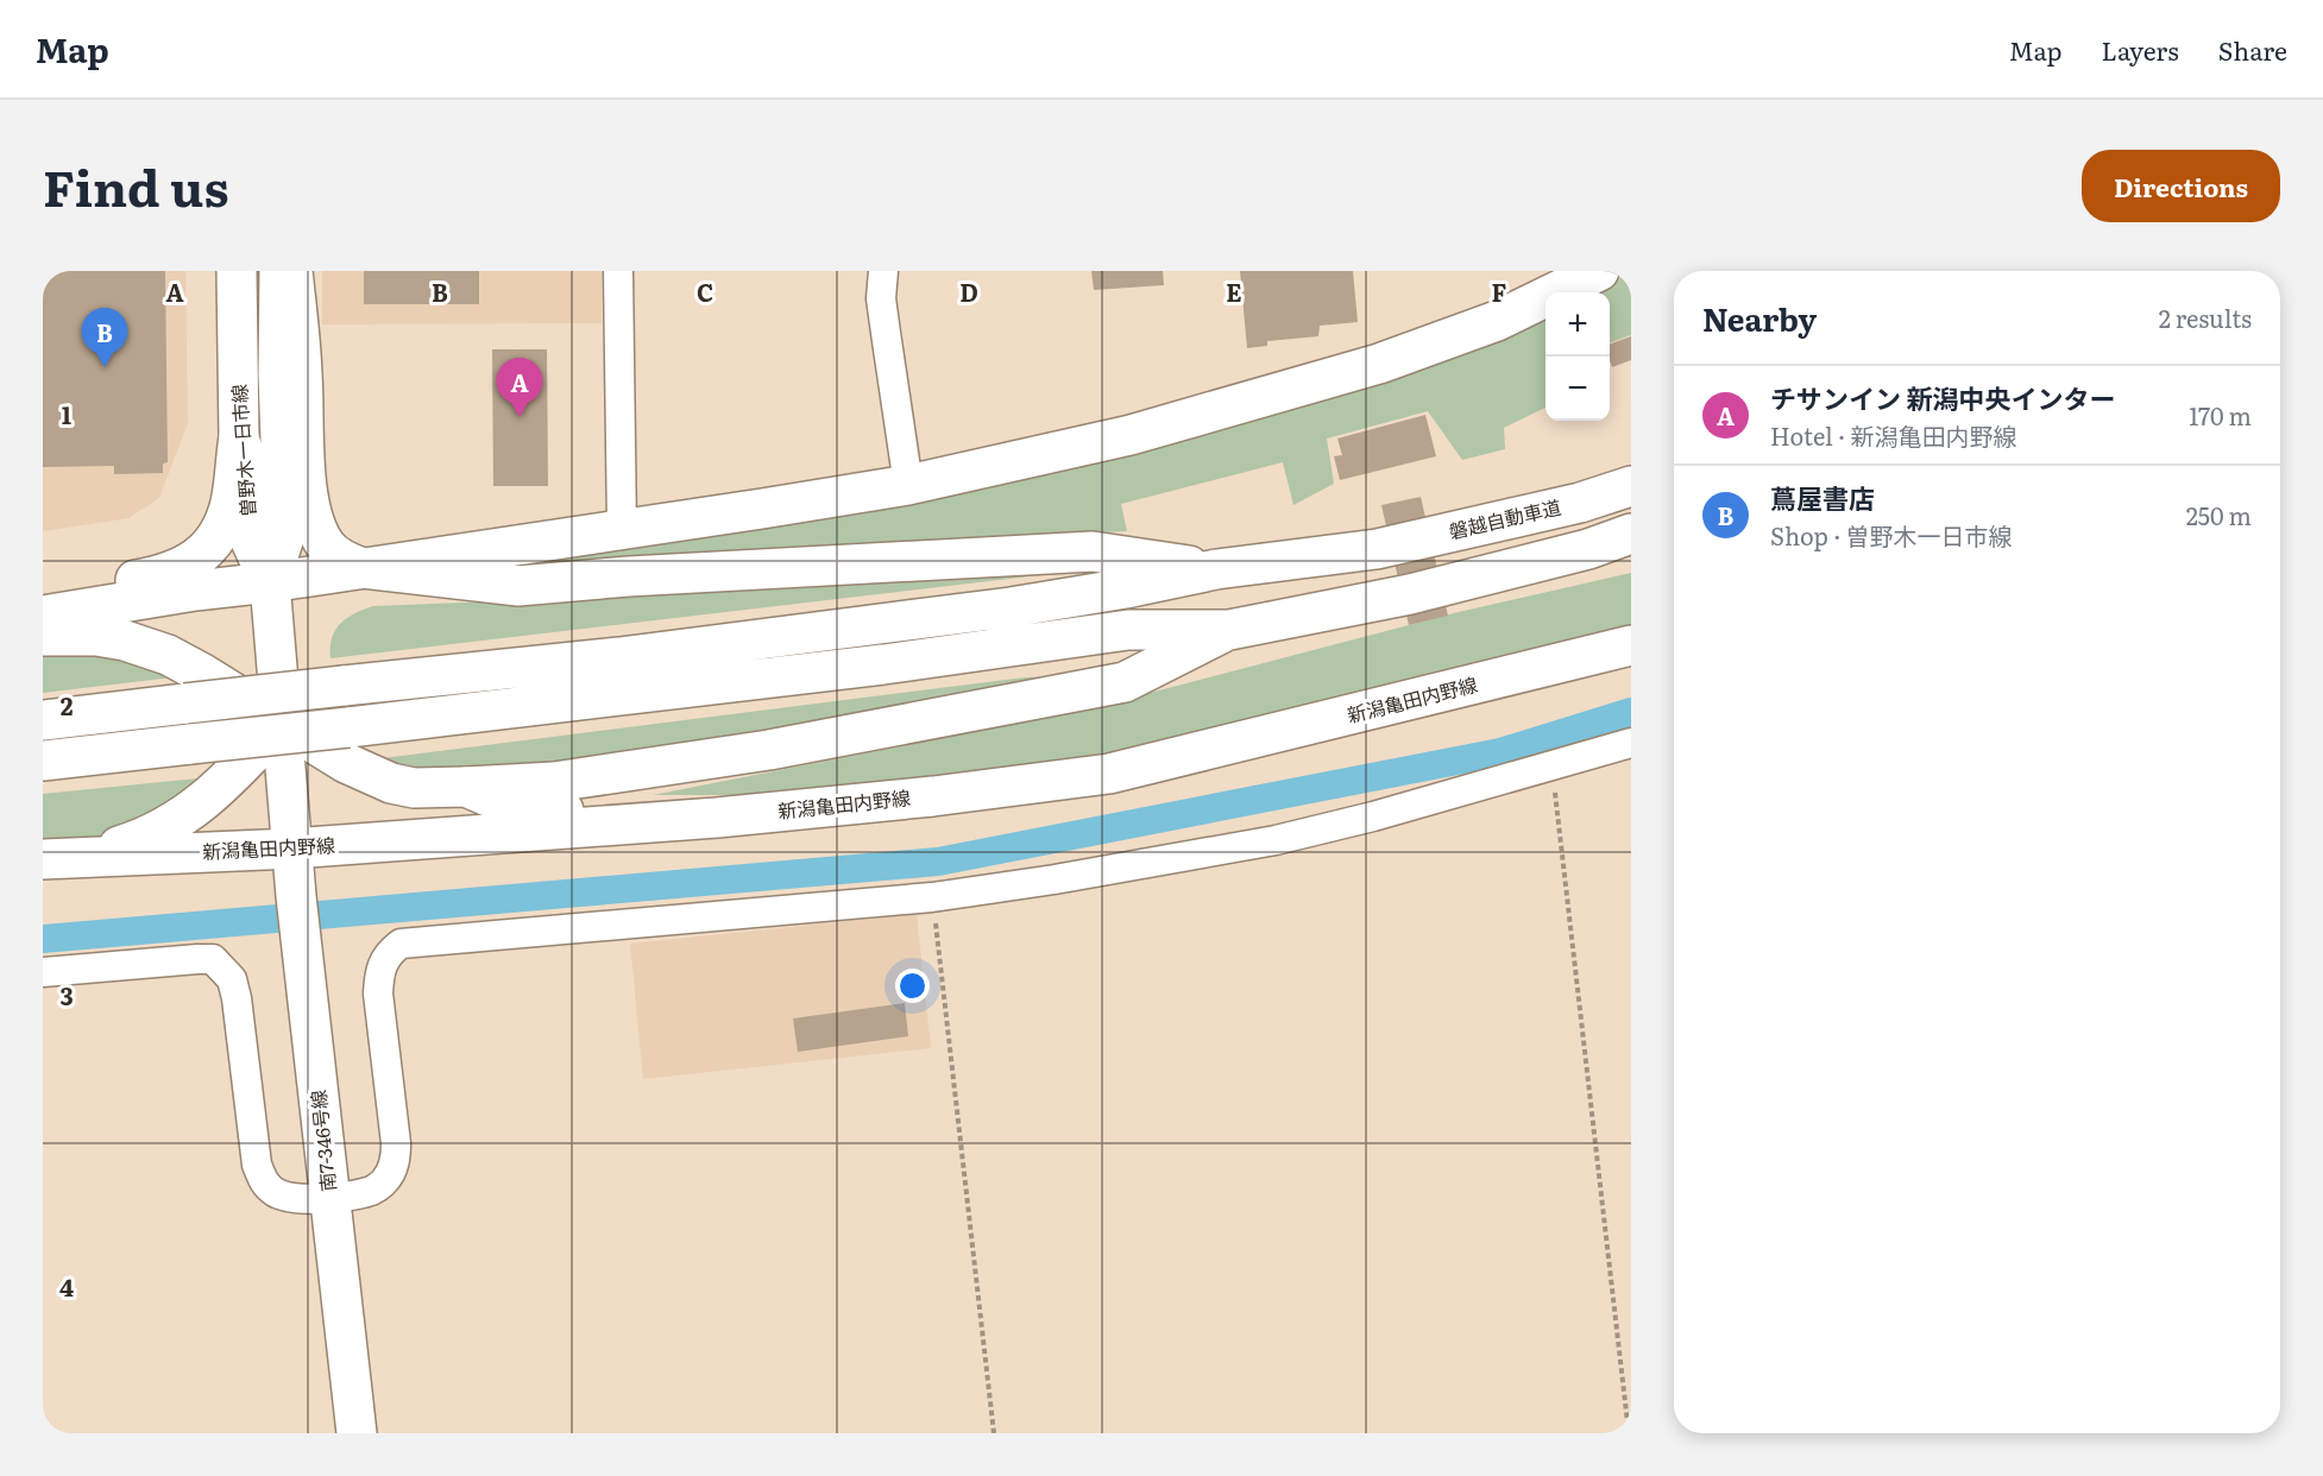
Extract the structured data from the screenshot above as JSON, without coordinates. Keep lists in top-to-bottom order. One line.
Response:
{"streets":{"main road":["曽野木一日市線","磐越自動車道","新潟亀田内野線","南7-346号線"]},"crossings":[["曽野木一日市線","新潟亀田内野線"],["曽野木一日市線","南7-346号線"],["新潟亀田内野線","南7-346号線"]],"page":{"header":"Map","nav":["Map","Layers","Share"],"title":"Find us","buttons":"Directions","heading":["Nearby","2 results"],"map_buttons":["+","−"],"pins":["B","A"],"list":[{"mark":"A","name":"チサンイン 新潟中央インター","note":"Hotel · 新潟亀田内野線","value":"170 m"},{"mark":"B","name":"蔦屋書店","note":"Shop · 曽野木一日市線","value":"250 m"}]},"grid":{"columns":["A","B","C","D","E","F"],"rows":["1","2","3","4"]}}
